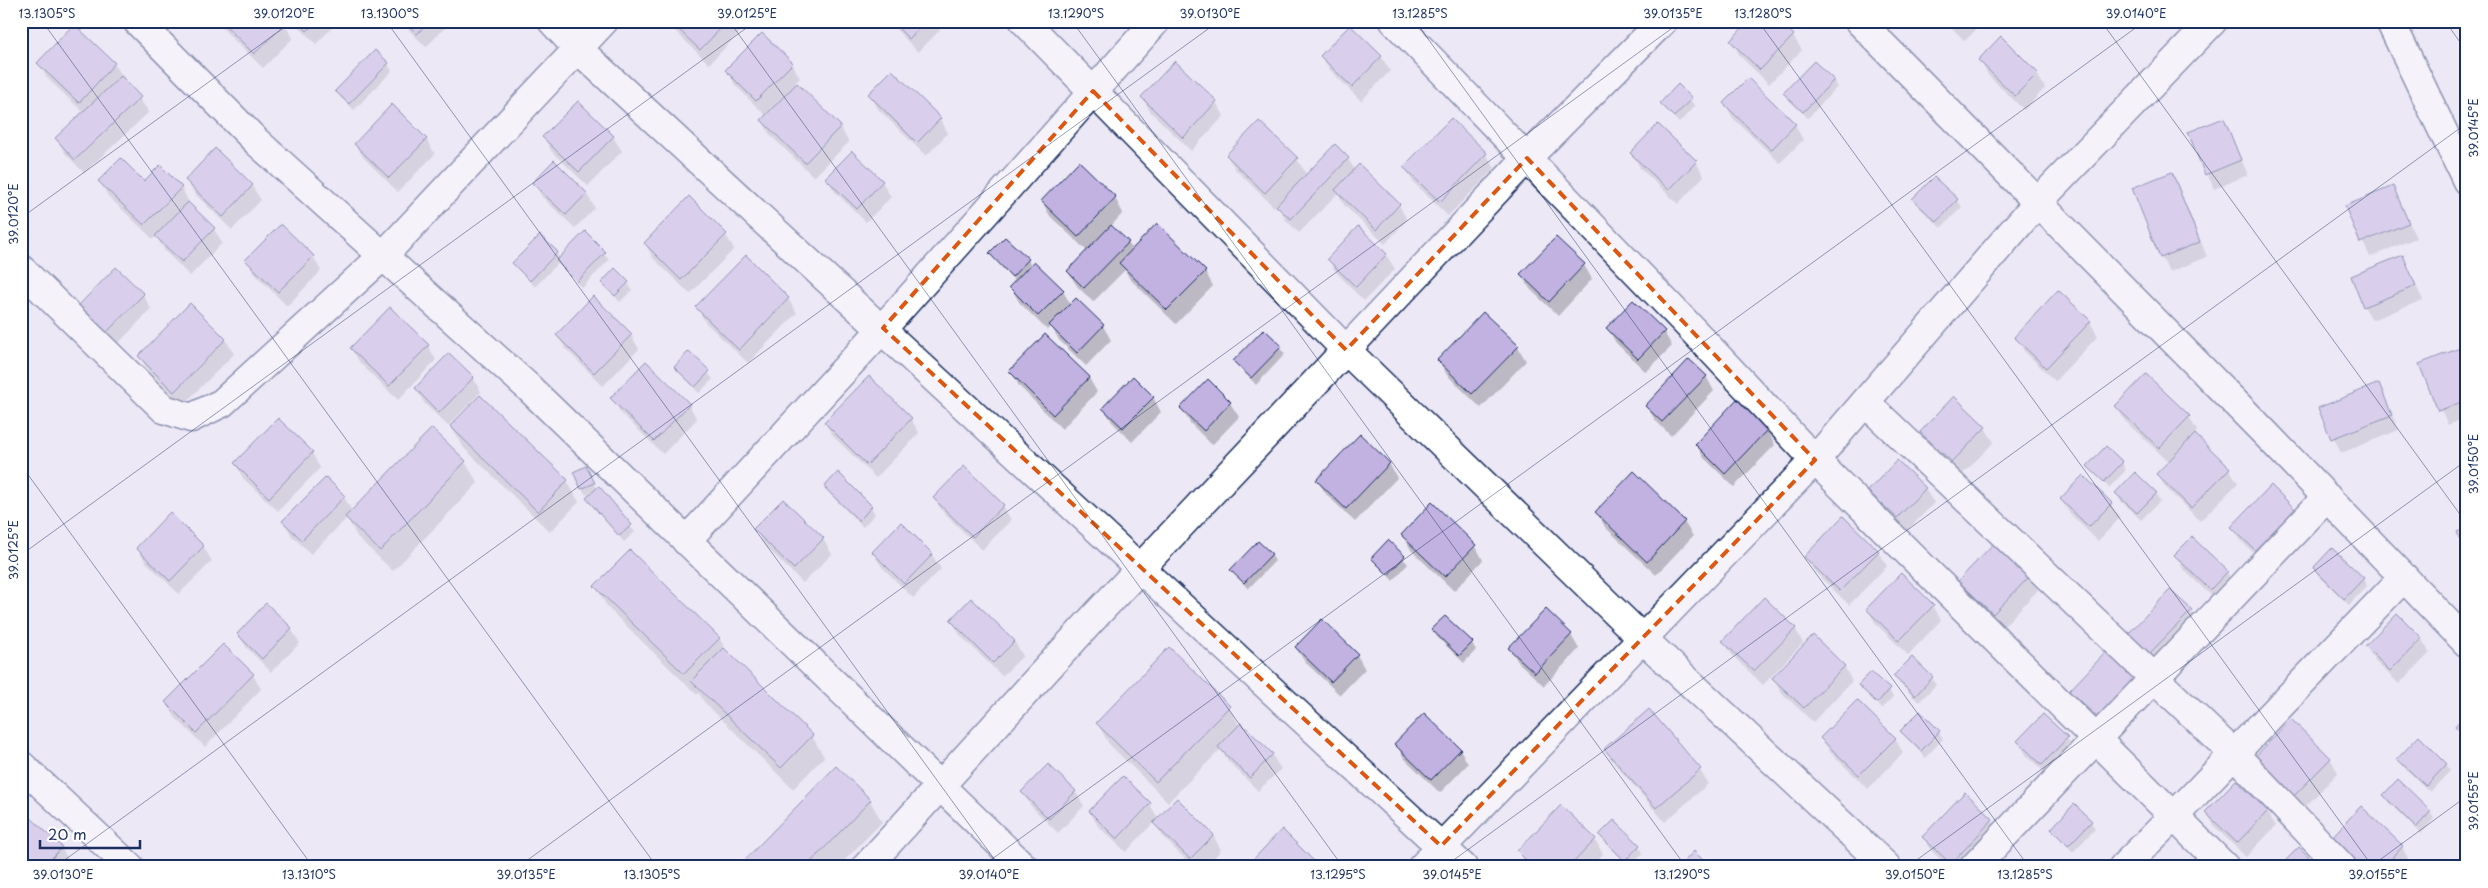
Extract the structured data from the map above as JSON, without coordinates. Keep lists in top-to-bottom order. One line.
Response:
{"scale_bar":"20 m","coordinates":["13.1305°S","39.0120°E","13.1300°S","39.0125°E","13.1290°S","39.0130°E","13.1285°S","39.0135°E","13.1280°S","39.0140°E","39.0145°E","39.0150°E","39.0155°E","13.1310°S","13.1295°S"]}
